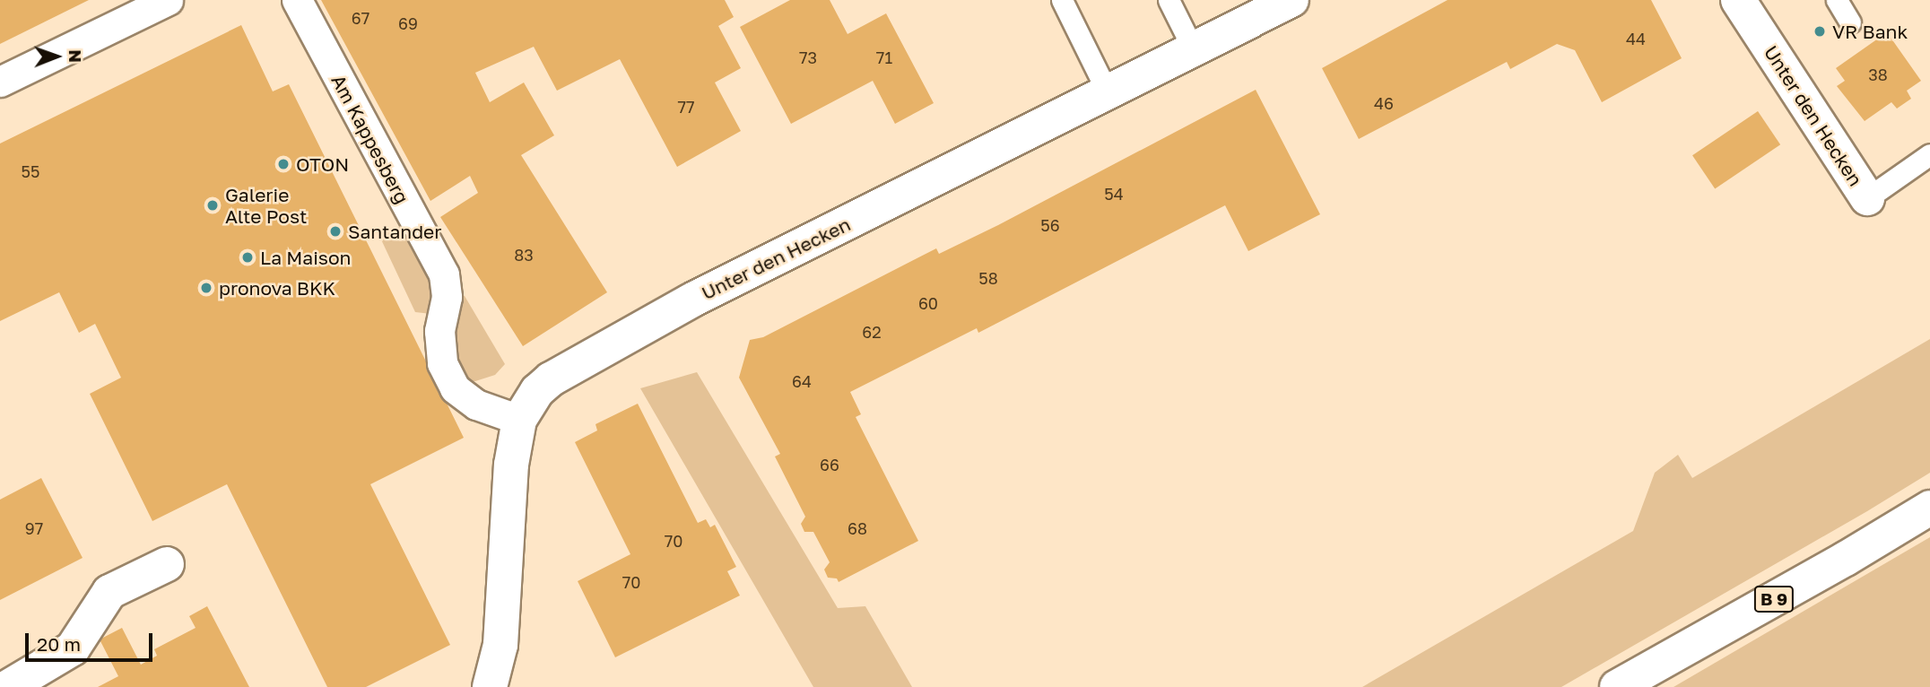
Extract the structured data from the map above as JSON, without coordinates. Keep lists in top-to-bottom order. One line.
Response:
{"streets":{"street":["Unter den Hecken","Am Kappesberg","B 9"]},"crossings":[["Unter den Hecken","Am Kappesberg"]],"places":["VR Bank","OTON","Galerie Alte Post","Santander","La Maison","pronova BKK"],"house_numbers":["67","69","44","73","71","38","46","77","55","54","56","83","58","60","62","64","66","97","68","70","70"],"scale_bar":"20 m","north":"right"}
